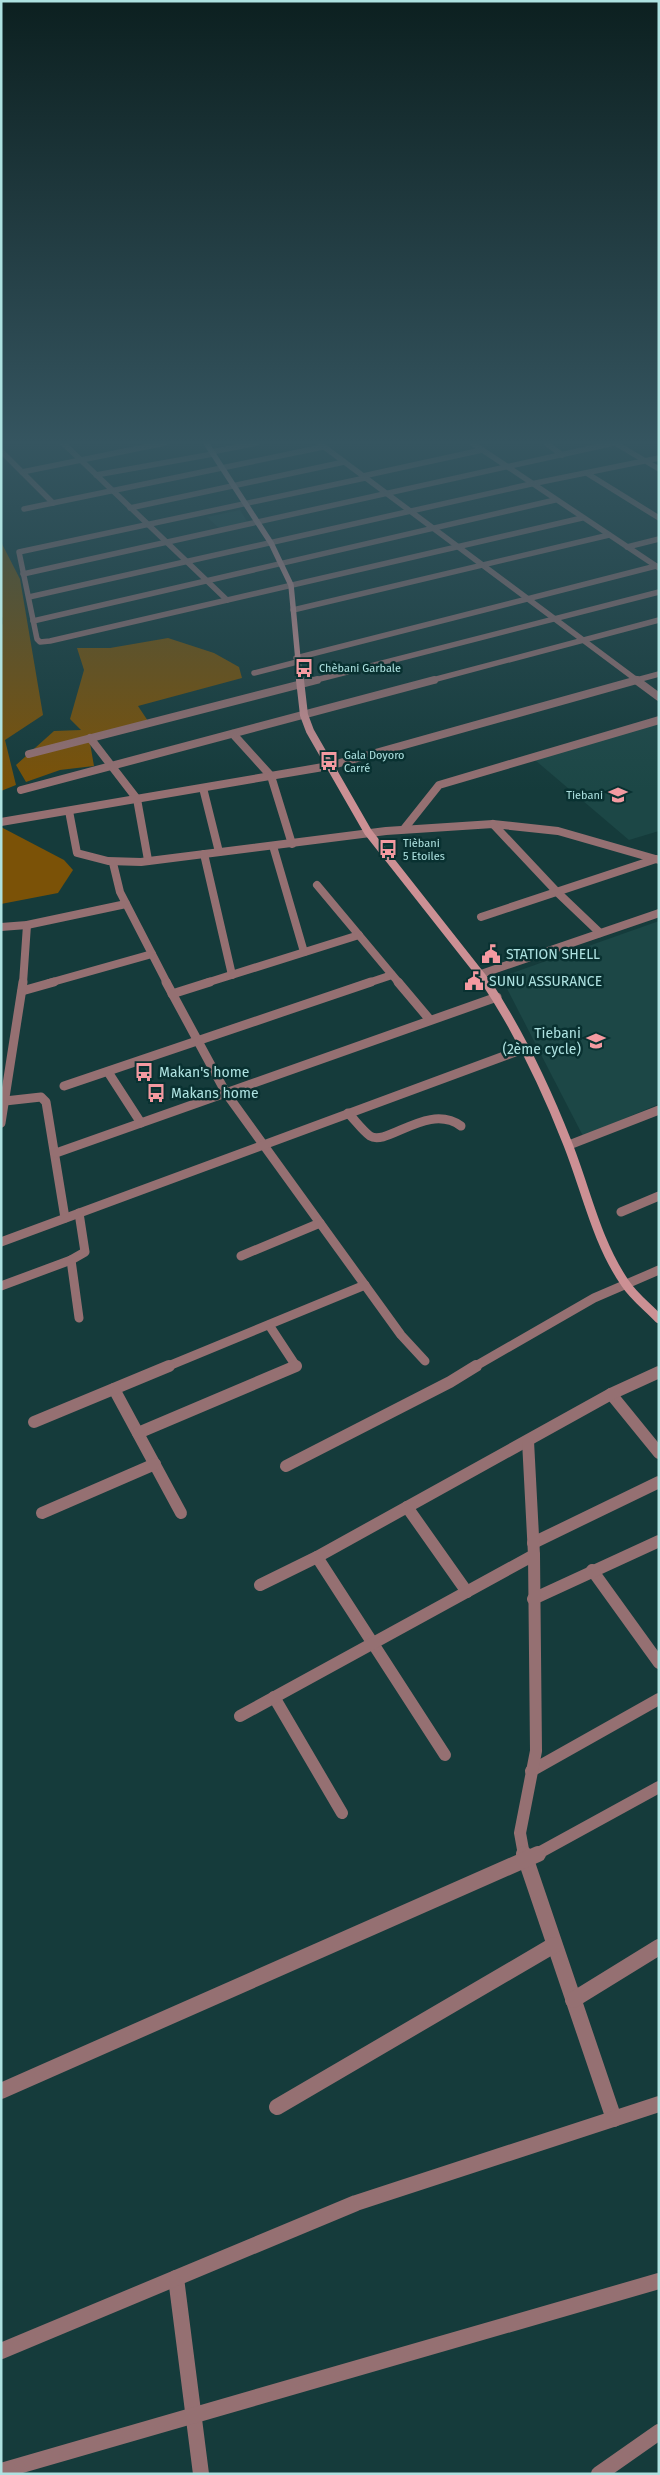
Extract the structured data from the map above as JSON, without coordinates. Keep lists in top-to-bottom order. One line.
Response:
{"places":{"bus stop":["Chèbani Garbale","Gala Doyoro Carré","Tièbani 5 Etoiles","Makan's home","Makans home"],"school or university":["Tiebani","Tiebani (2ème cycle)"],"public building":["STATION SHELL","SUNU ASSURANCE"]}}
